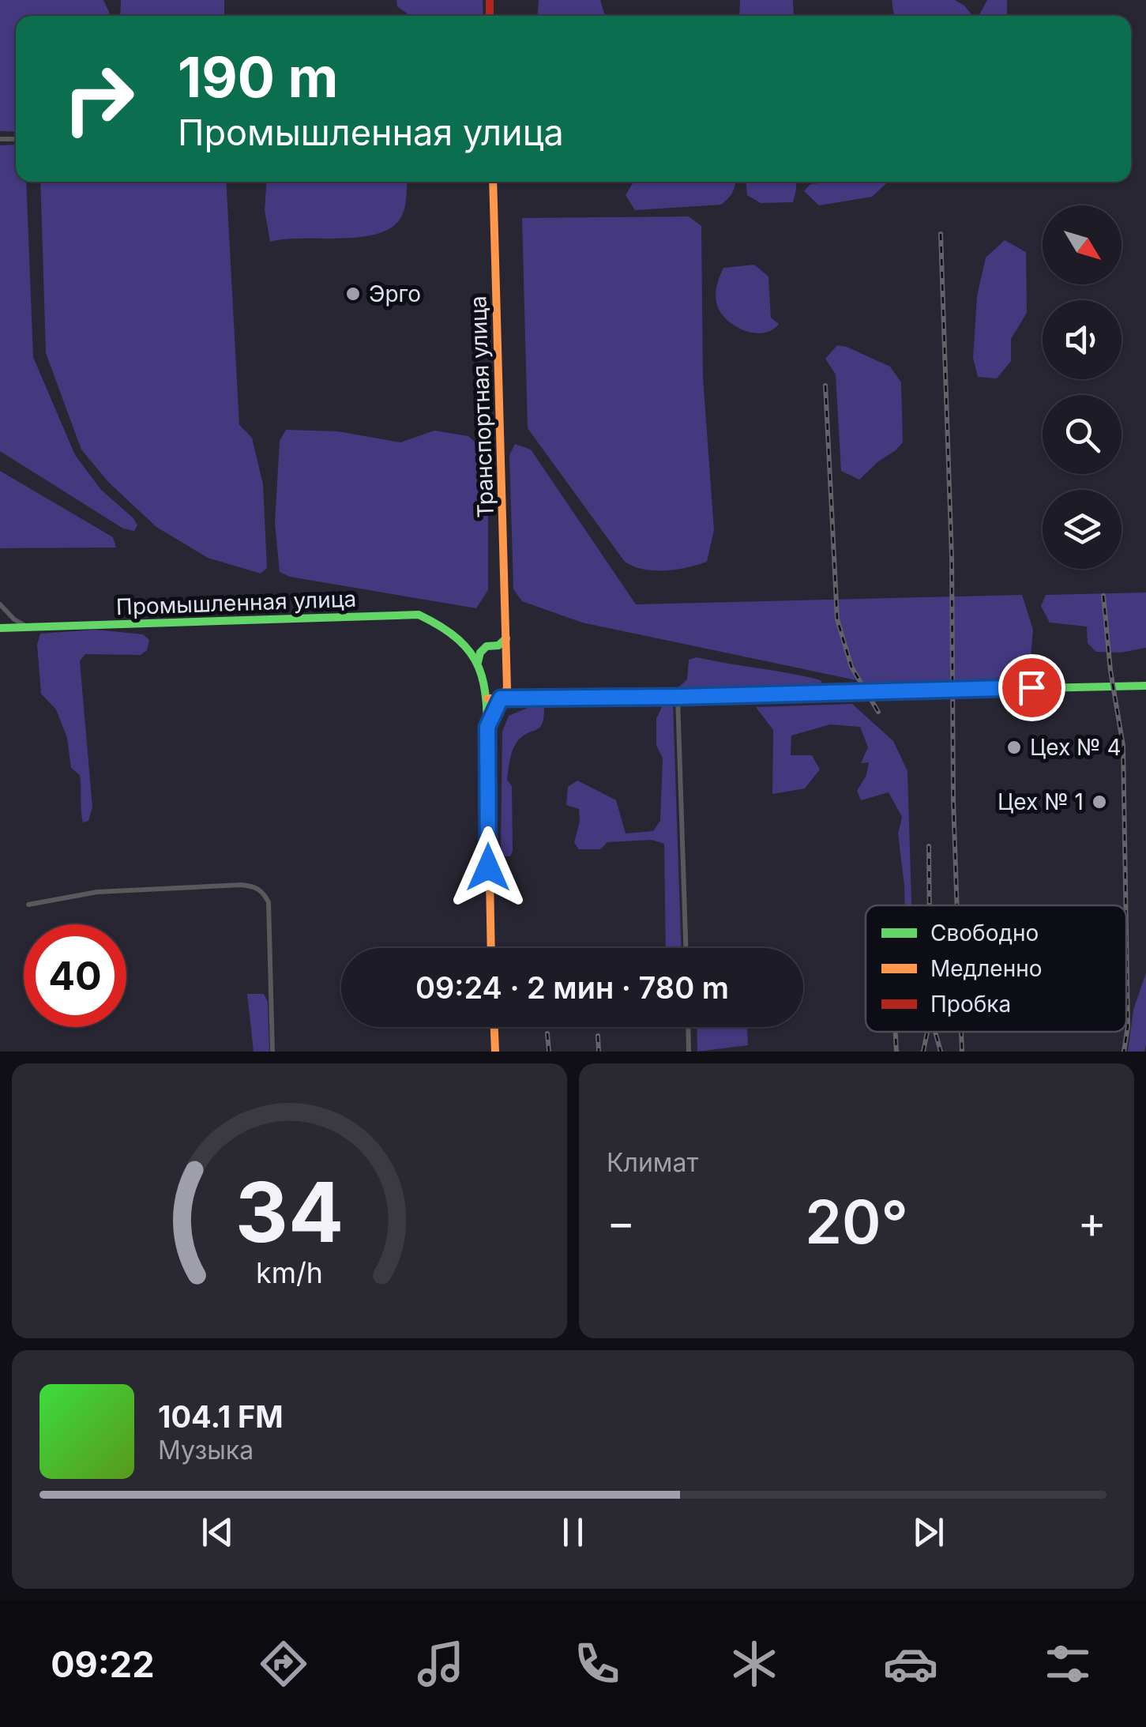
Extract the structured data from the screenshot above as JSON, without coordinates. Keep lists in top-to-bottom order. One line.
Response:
{"streets":{"street":["Транспортная улица","Промышленная улица"]},"places":["Эрго","Цех № 4","Цех № 1"],"legend":["Свободно","Медленно","Пробка"],"north":"bottom right","page":{"turn":["190 m","Промышленная улица"],"limit":"40","trip":"09:24 · 2 мин · 780 m","tile":"Климат","heat":["−","20°","+"],"song":["104.1 FM","Музыка"],"tabs":"09:22","gauge":["34","km/h"]}}
